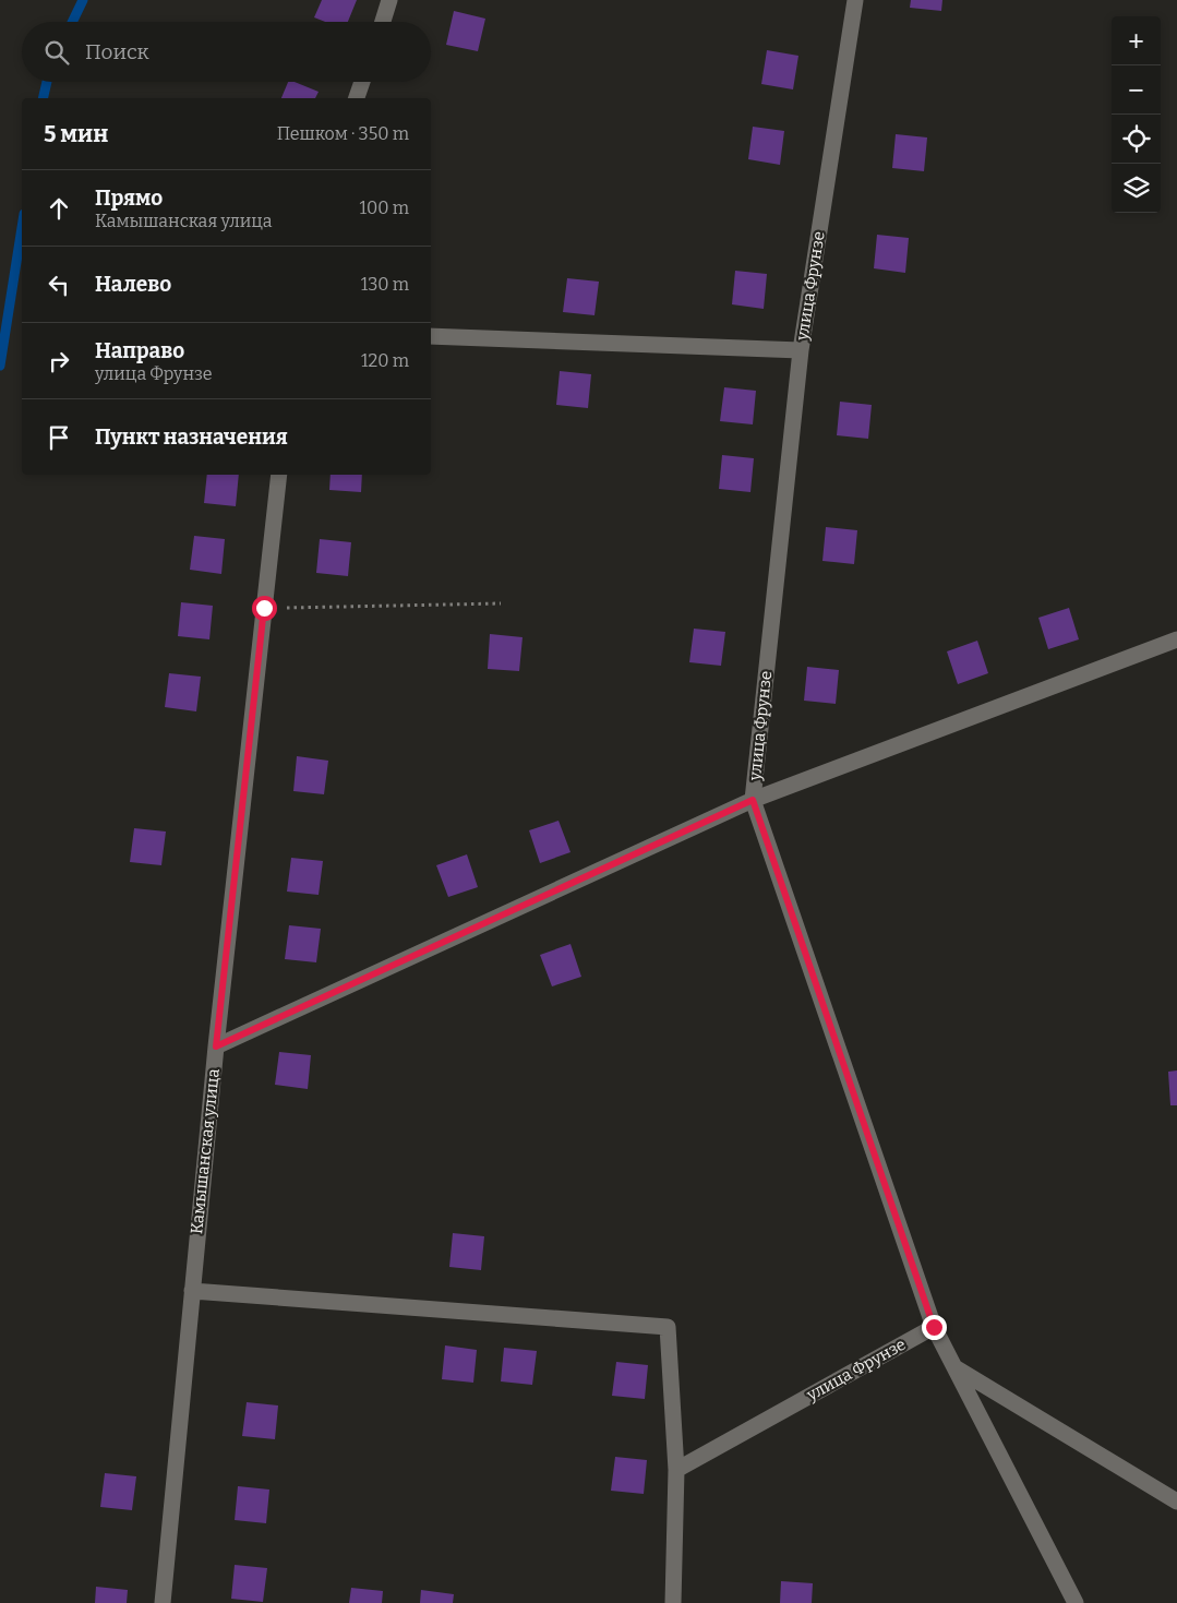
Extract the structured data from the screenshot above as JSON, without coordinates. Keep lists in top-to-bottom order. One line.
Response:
{"streets":{"street":["улица Фрунзе","Камышанская улица"]},"page":{"map_buttons":["+","−"],"search":"Поиск","heading":["5 мин","Пешком · 350 m"],"list":[["Прямо","Камышанская улица","100 m"],["Налево","130 m"],["Направо","улица Фрунзе","120 m"],"Пункт назначения"]}}
